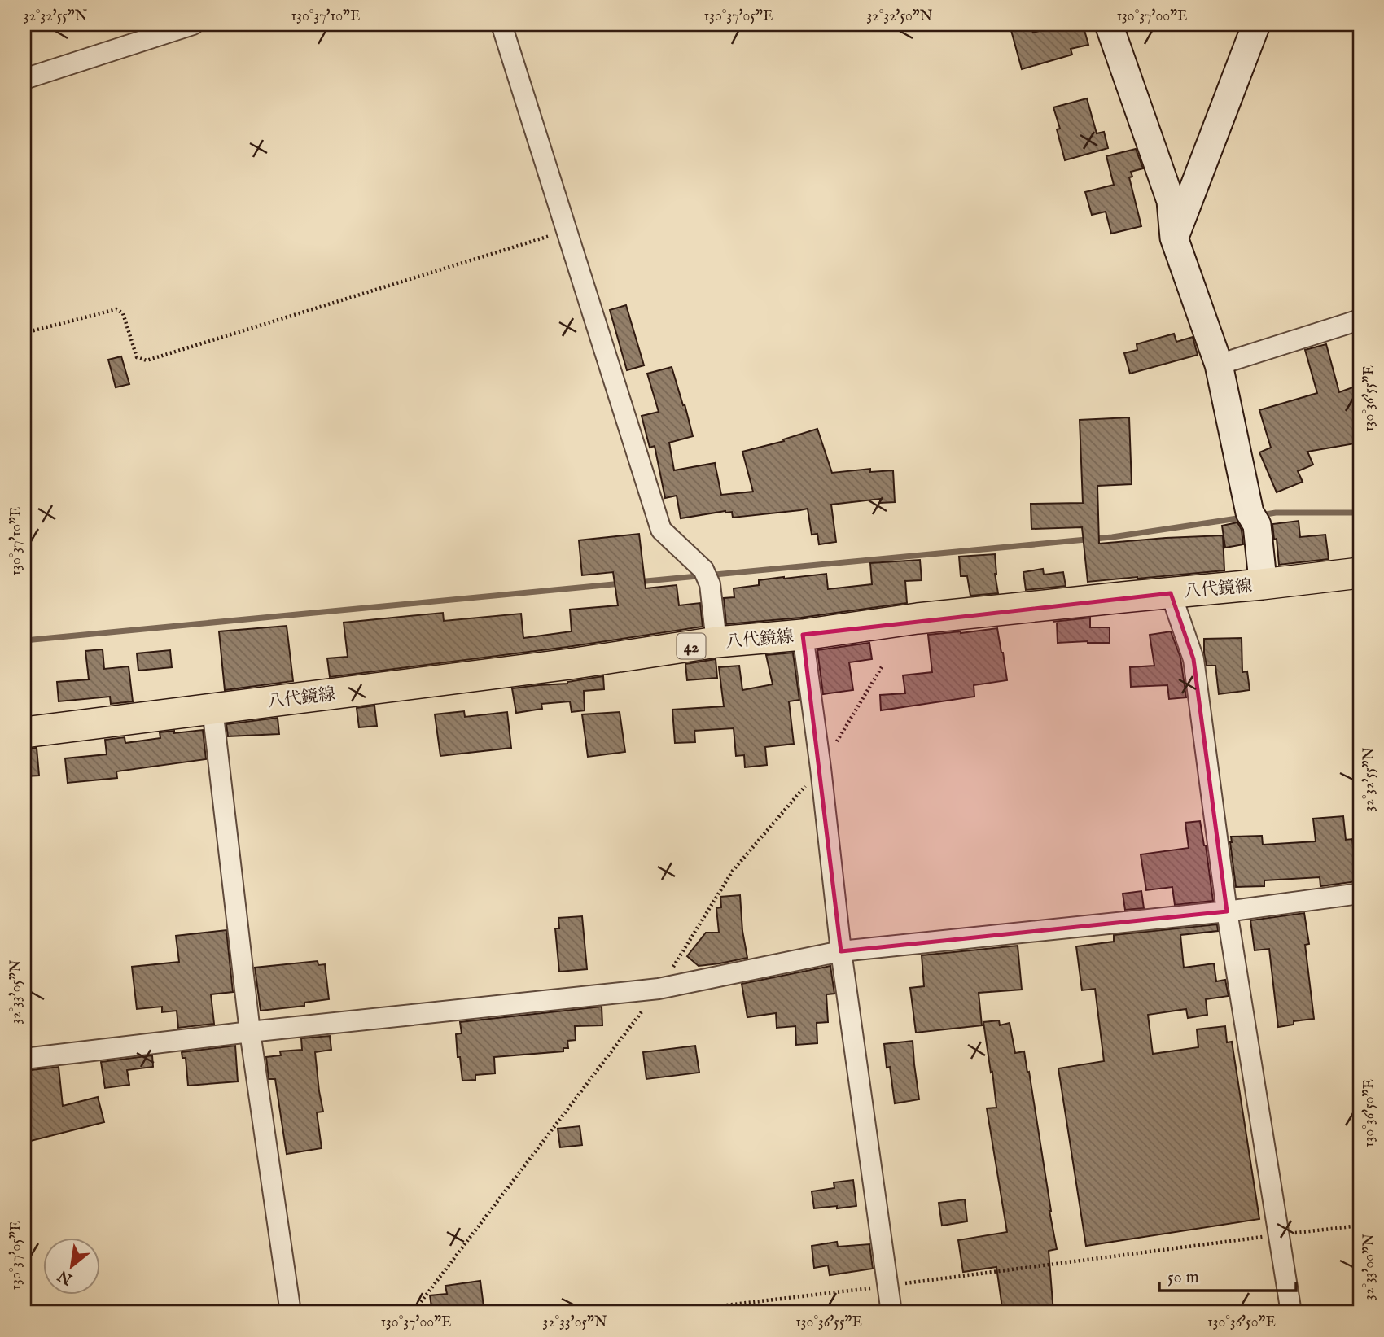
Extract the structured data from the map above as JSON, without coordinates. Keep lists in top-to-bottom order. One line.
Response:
{"streets":{"main road":["八代鏡線","42"]},"scale_bar":"50 m","north":"bottom left","coordinates":["32°32'55\"N","130°37'10\"E","130°37'05\"E","32°32'50\"N","130°37'00\"E","130°36'55\"E","32°33'05\"N","130°36'50\"E","32°33'00\"N"]}
